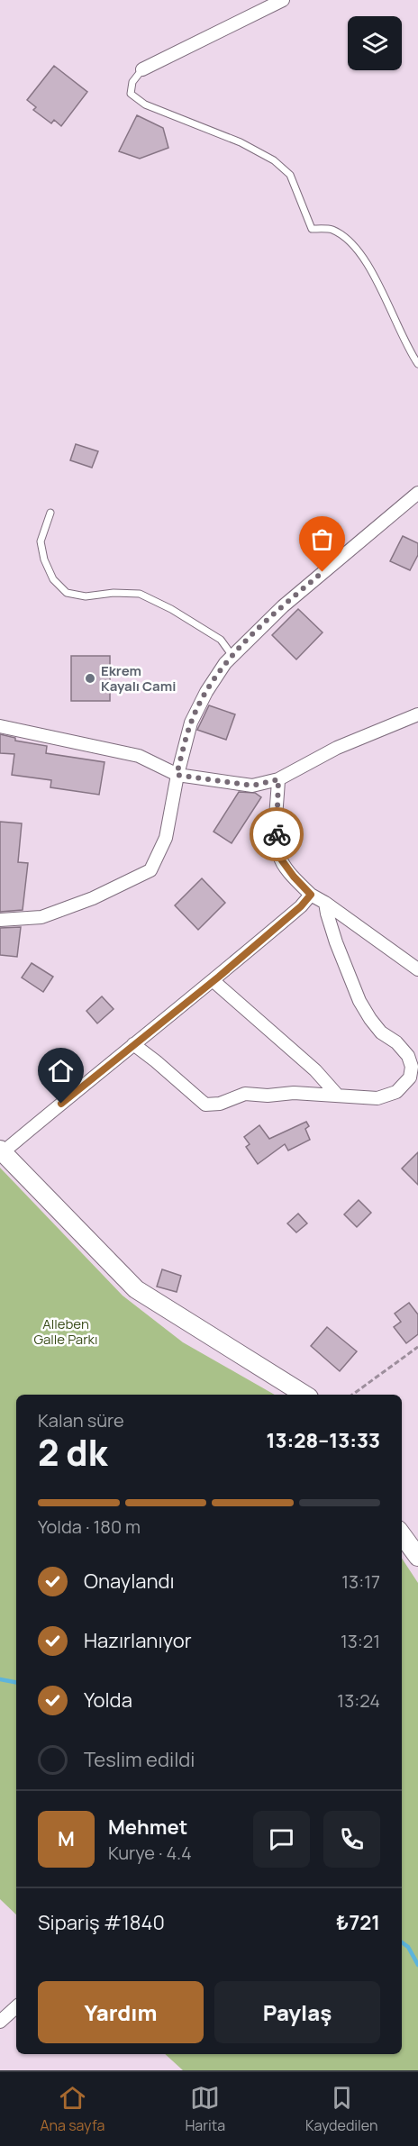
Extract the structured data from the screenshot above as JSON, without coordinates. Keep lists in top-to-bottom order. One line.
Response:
{"parks":["Alleben Galle Parkı"],"places":["Ekrem Kayalı Cami"],"page":{"heading":["2 dk","Kalan süre","13:28–13:33"],"panel":["Mehmet","Kurye · 4.4","Sipariş #1840","₺721"],"bar":"Yolda · 180 m","list":[["Onaylandı","13:17"],["Hazırlanıyor","13:21"],["Yolda","13:24"],"Teslim edildi"],"round":"M","buttons":["Yardım","Paylaş"],"tabs":["Ana sayfa","Harita","Kaydedilen"]}}
